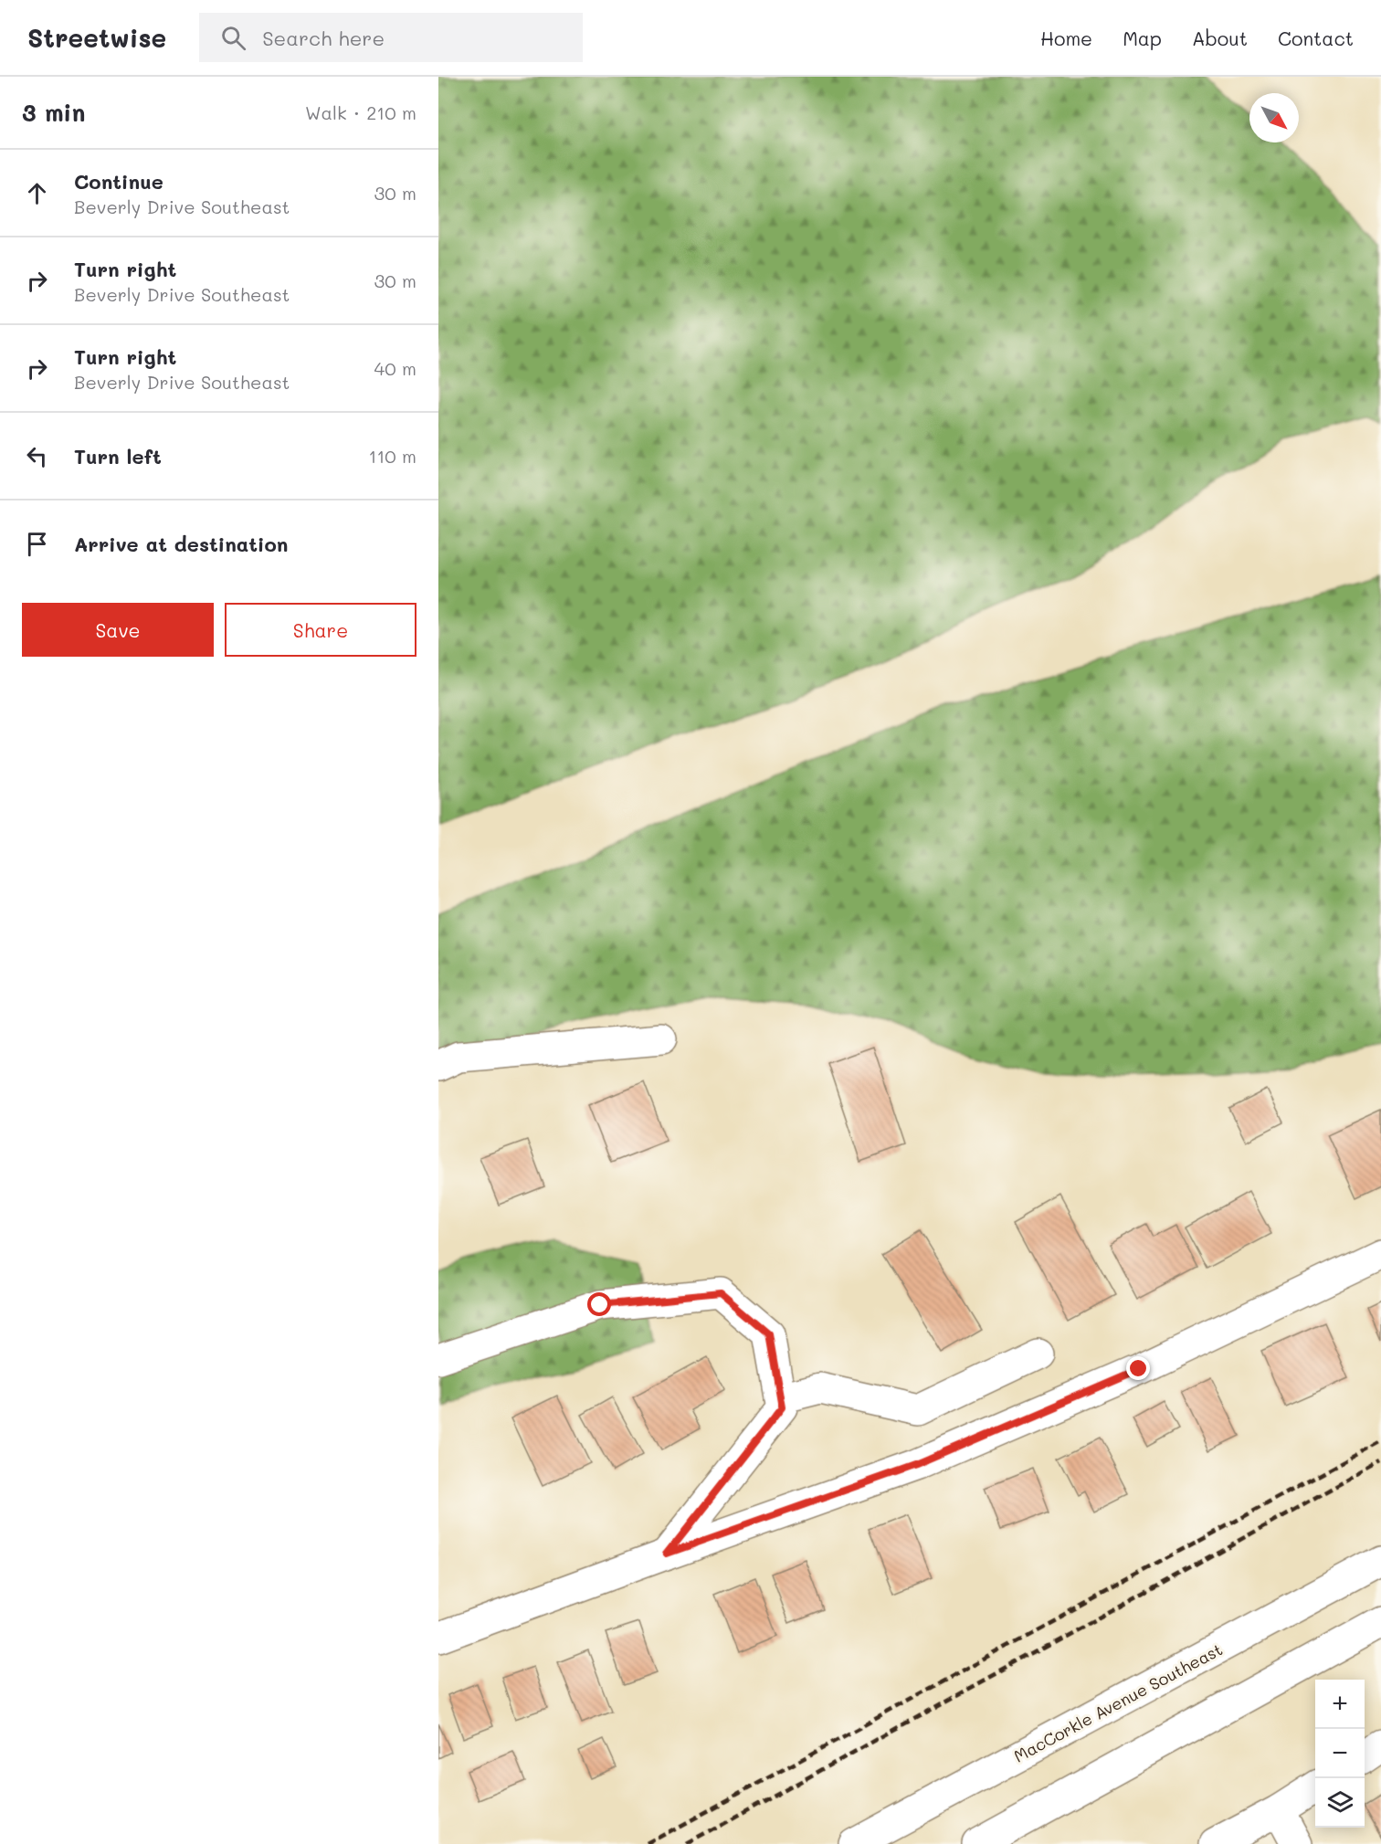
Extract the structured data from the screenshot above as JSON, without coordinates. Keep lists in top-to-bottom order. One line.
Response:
{"streets":{"street":["MacCorkle Avenue Southeast"]},"north":"bottom right","page":{"header":"Streetwise","search":"Search here","nav":["Home","Map","About","Contact"],"heading":["3 min","Walk · 210 m"],"list":[["Continue","Beverly Drive Southeast","30 m"],["Turn right","Beverly Drive Southeast","30 m"],["Turn right","Beverly Drive Southeast","40 m"],["Turn left","110 m"],"Arrive at destination"],"buttons":["Save","Share"],"map_buttons":["+","−"]}}
